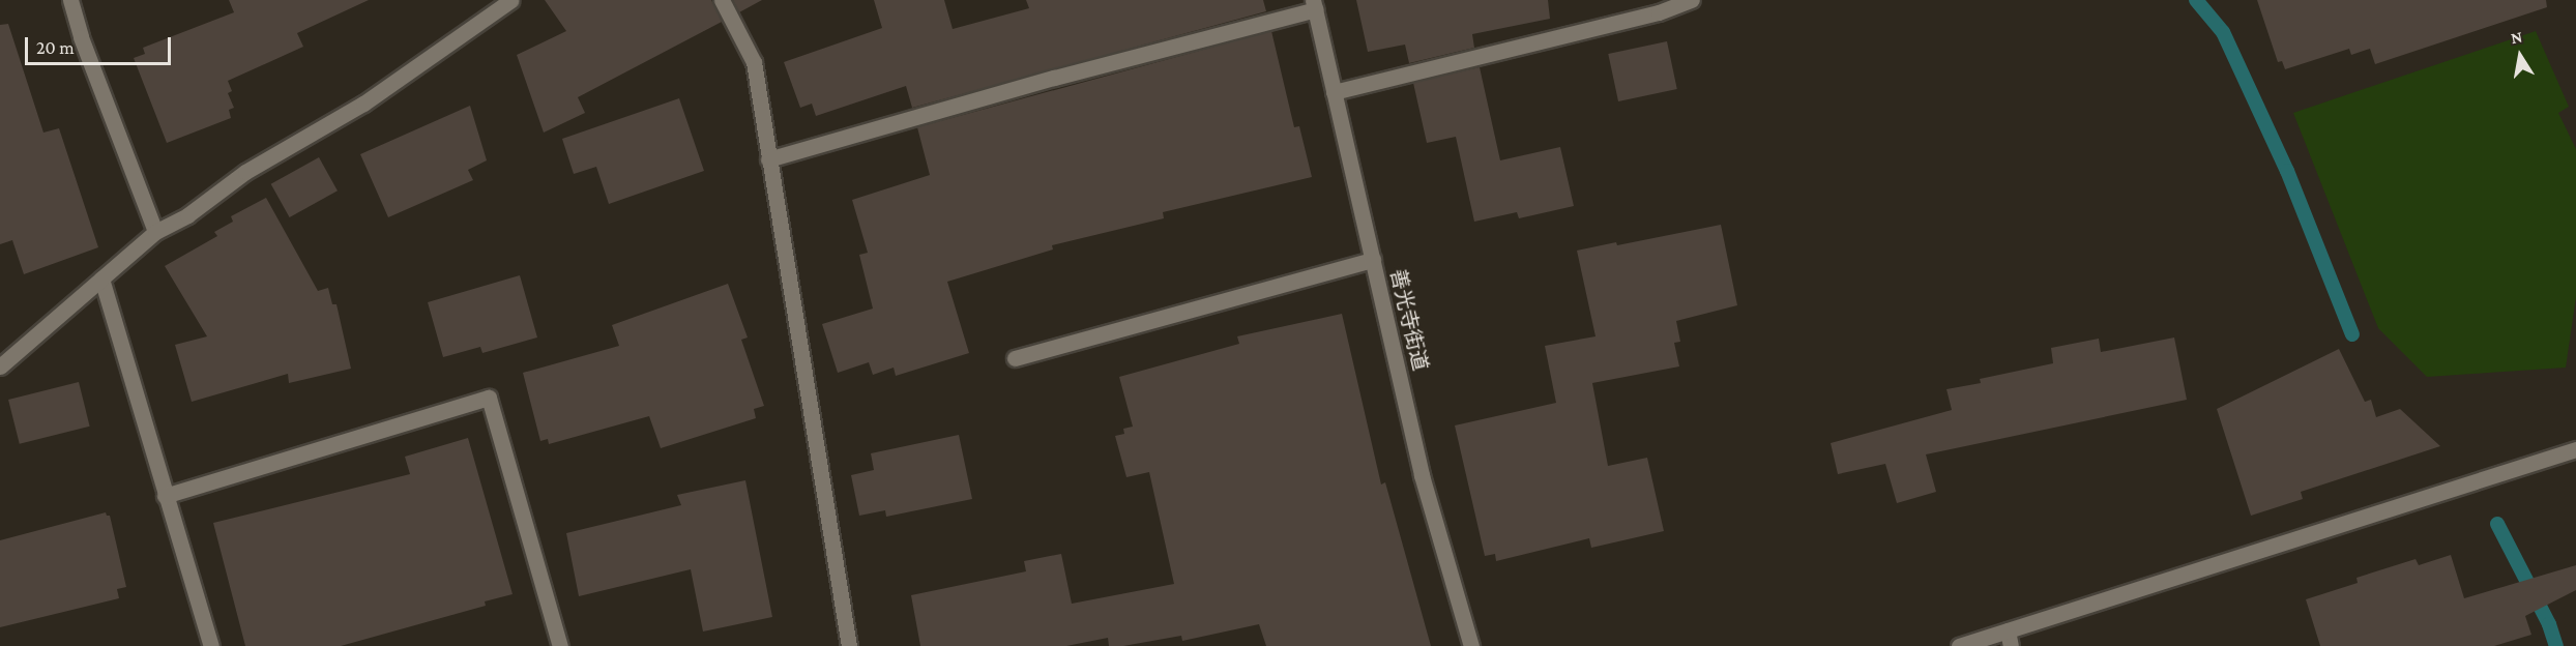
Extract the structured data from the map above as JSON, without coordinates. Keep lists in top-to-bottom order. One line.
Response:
{"streets":{"street":["善光寺街道"]},"scale_bar":"20 m","north":"top"}
